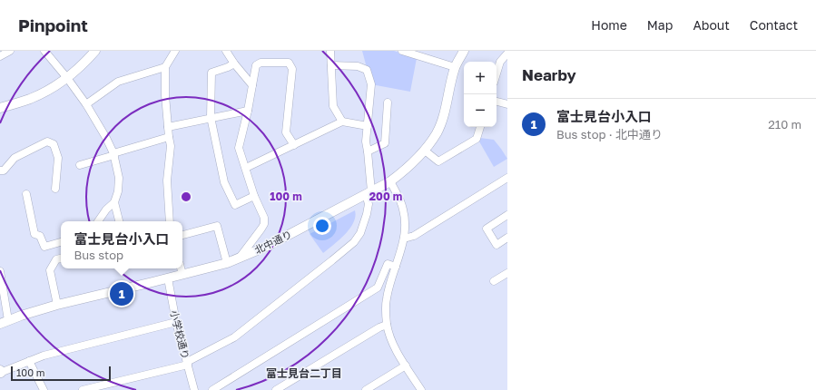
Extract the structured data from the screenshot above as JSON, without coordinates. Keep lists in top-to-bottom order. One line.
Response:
{"streets":{"street":["北中通り","小学校通り"]},"crossings":[["北中通り","小学校通り"]],"districts":["富士見台二丁目"],"scale_bar":"100 m","page":{"header":"Pinpoint","nav":["Home","Map","About","Contact"],"heading":"Nearby","map_buttons":["+","−"],"list":[{"mark":"1","name":"富士見台小入口","note":"Bus stop · 北中通り","value":"210 m"}],"popup":["富士見台小入口","Bus stop"],"pins":"1","scale":"100 m"},"rings":["100 m","200 m"]}
